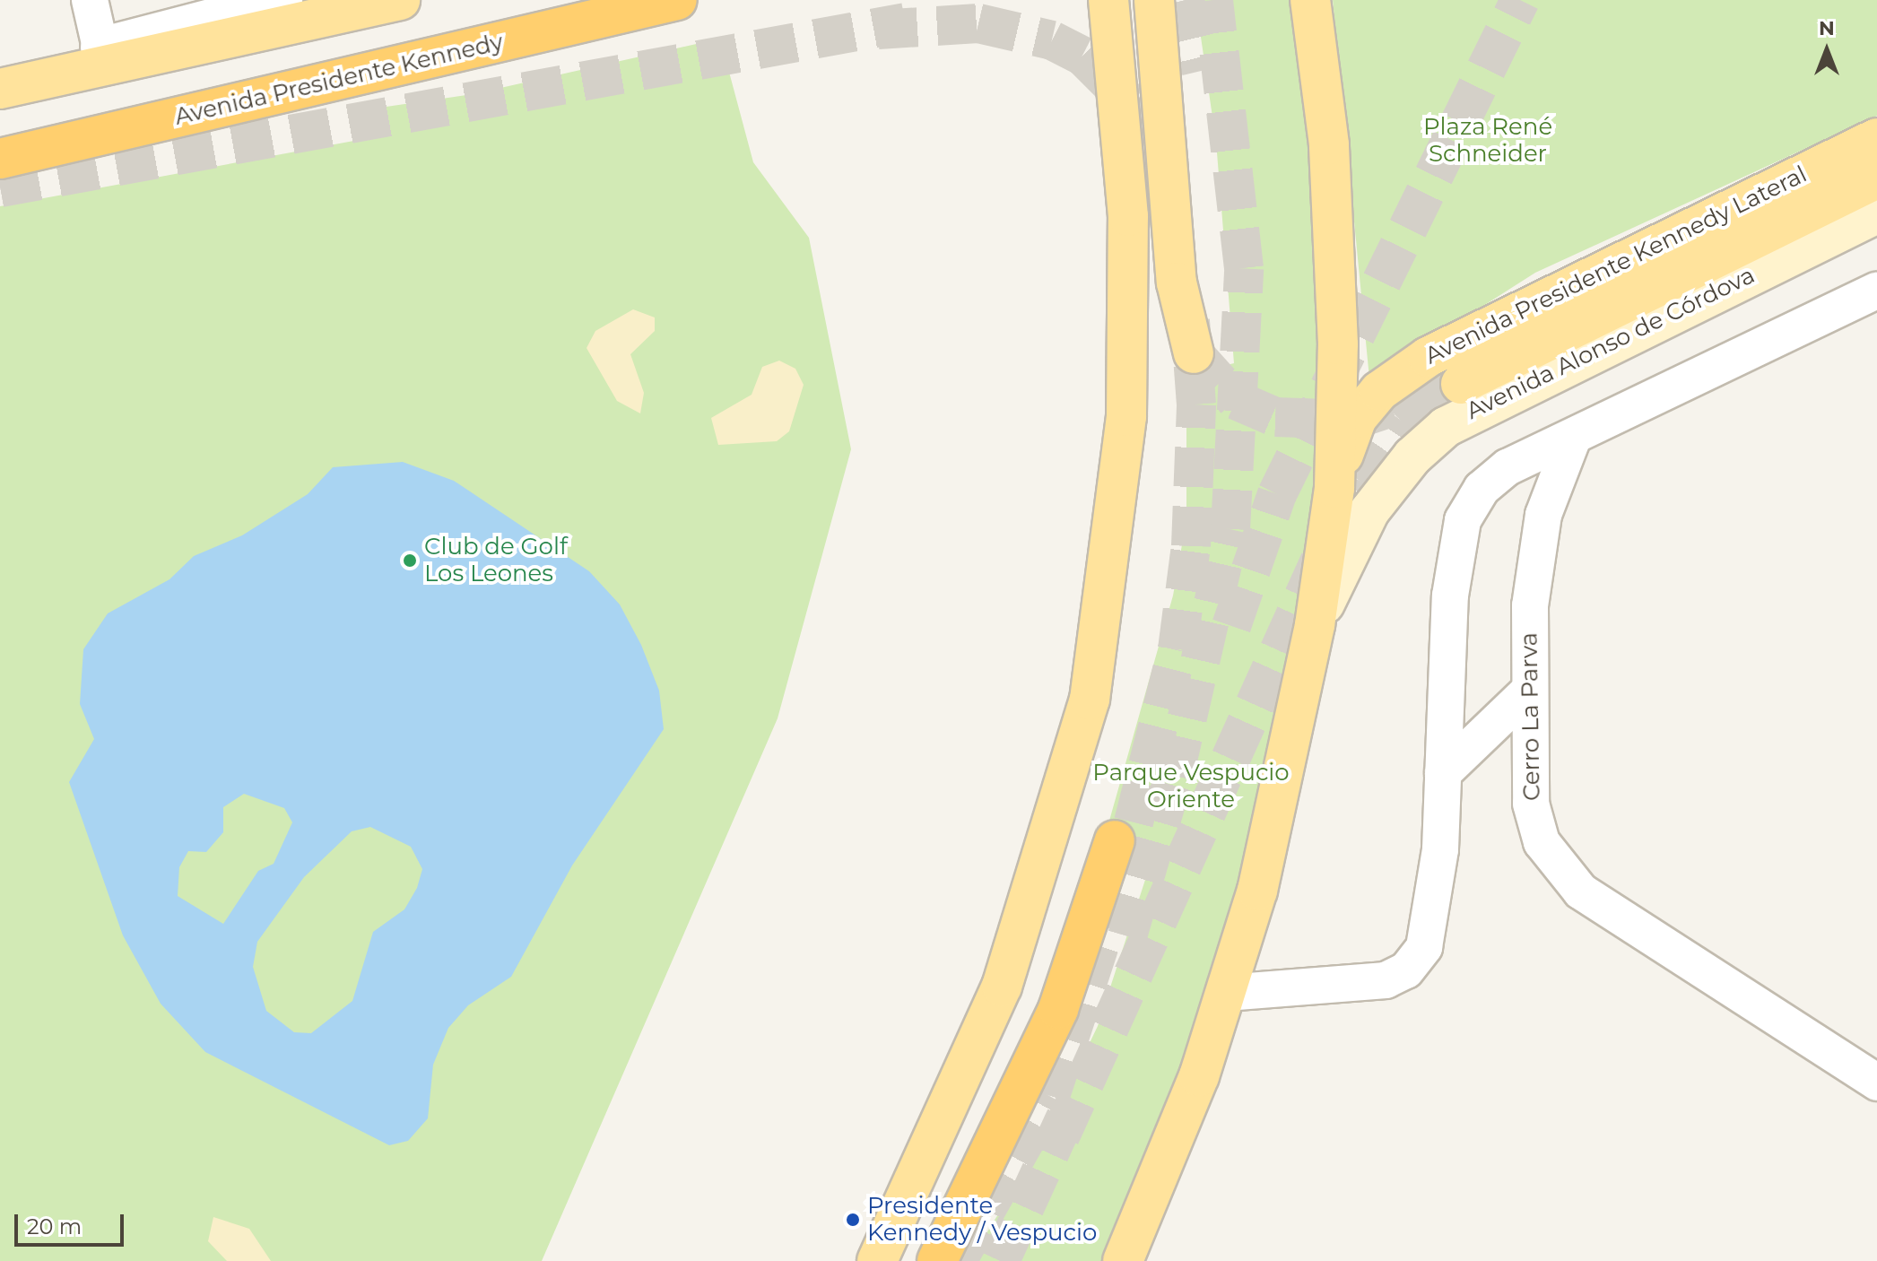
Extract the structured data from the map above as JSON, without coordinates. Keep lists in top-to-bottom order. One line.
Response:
{"streets":{"highway":["Avenida Presidente Kennedy"],"main road":["Avenida Presidente Kennedy Lateral","Avenida Alonso de Córdova"],"street":["Cerro La Parva"]},"parks":["Plaza René Schneider","Parque Vespucio Oriente"],"places":["Club de Golf Los Leones","Presidente Kennedy / Vespucio"],"scale_bar":"20 m","north":"top"}
